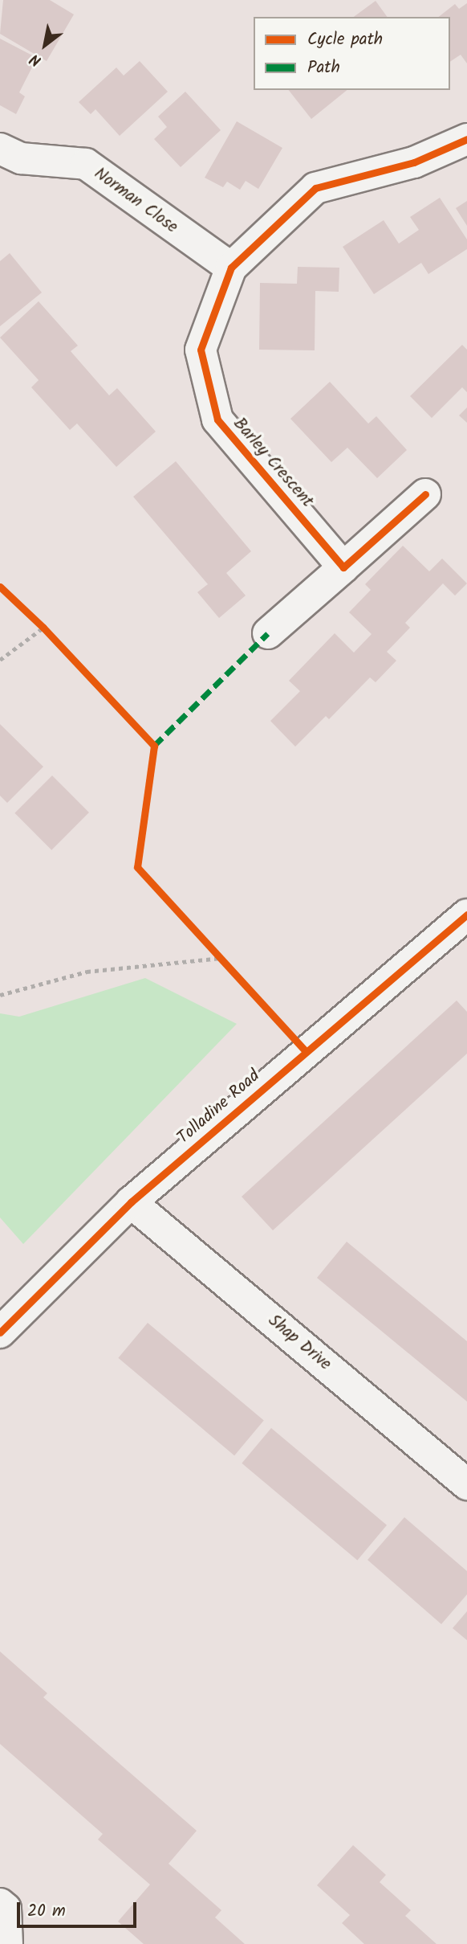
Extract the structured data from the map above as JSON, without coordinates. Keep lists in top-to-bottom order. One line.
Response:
{"streets":{"street":["Norman Close","Barley Crescent","Tolladine Road","Shap Drive"]},"crossings":[["Norman Close","Barley Crescent"],["Tolladine Road","Shap Drive"]],"legend":["Cycle path","Path"],"scale_bar":"20 m","north":"bottom left"}
